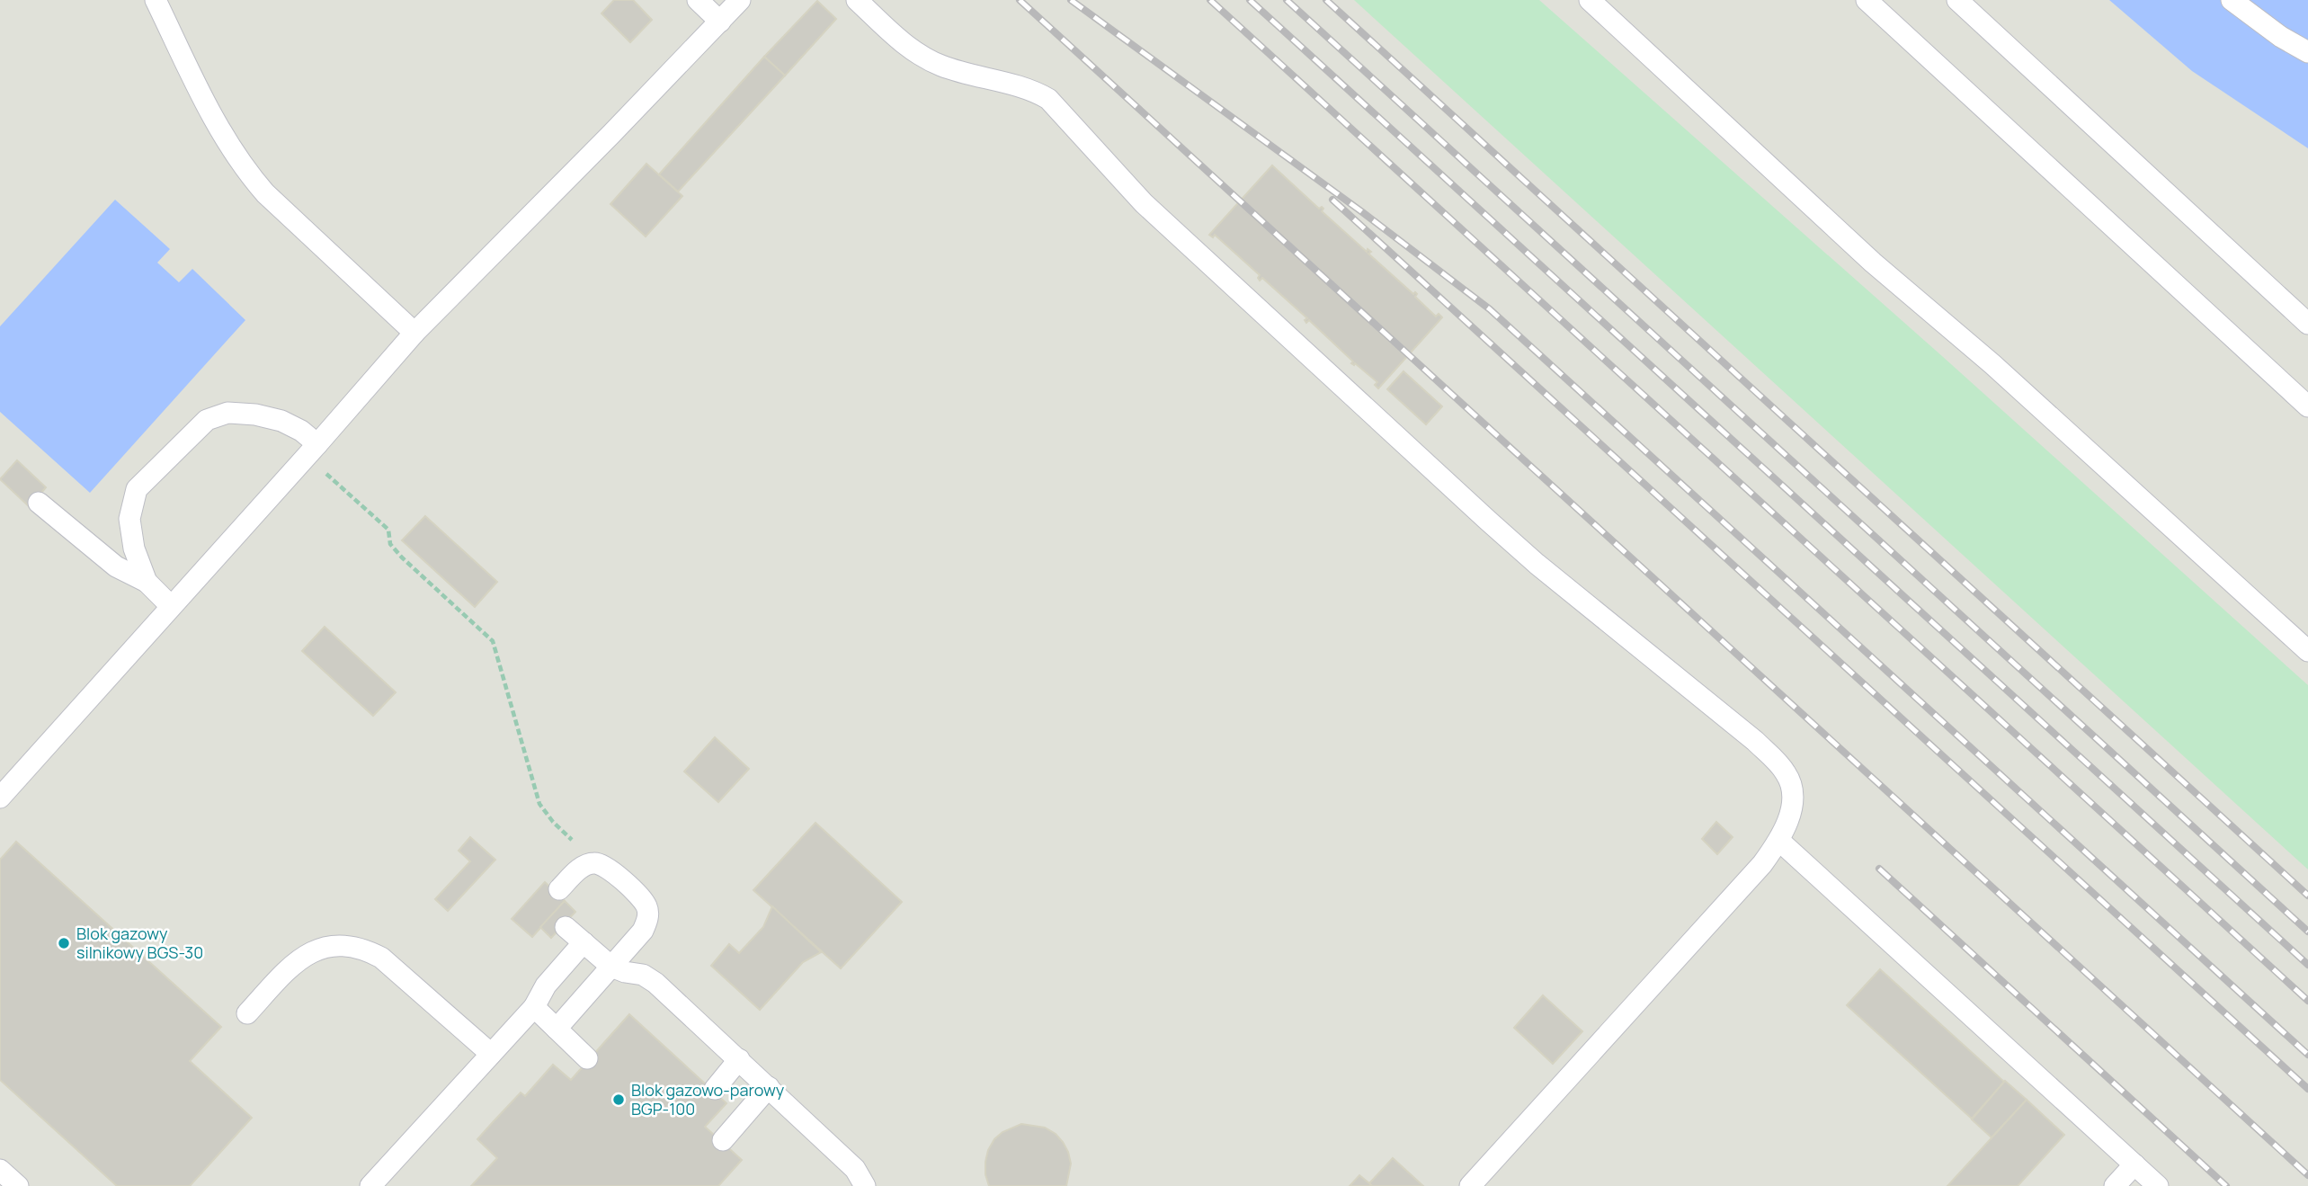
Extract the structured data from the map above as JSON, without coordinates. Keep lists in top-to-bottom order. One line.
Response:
{"places":["Blok gazowy silnikowy BGS-30","Blok gazowo-parowy BGP-100"]}
